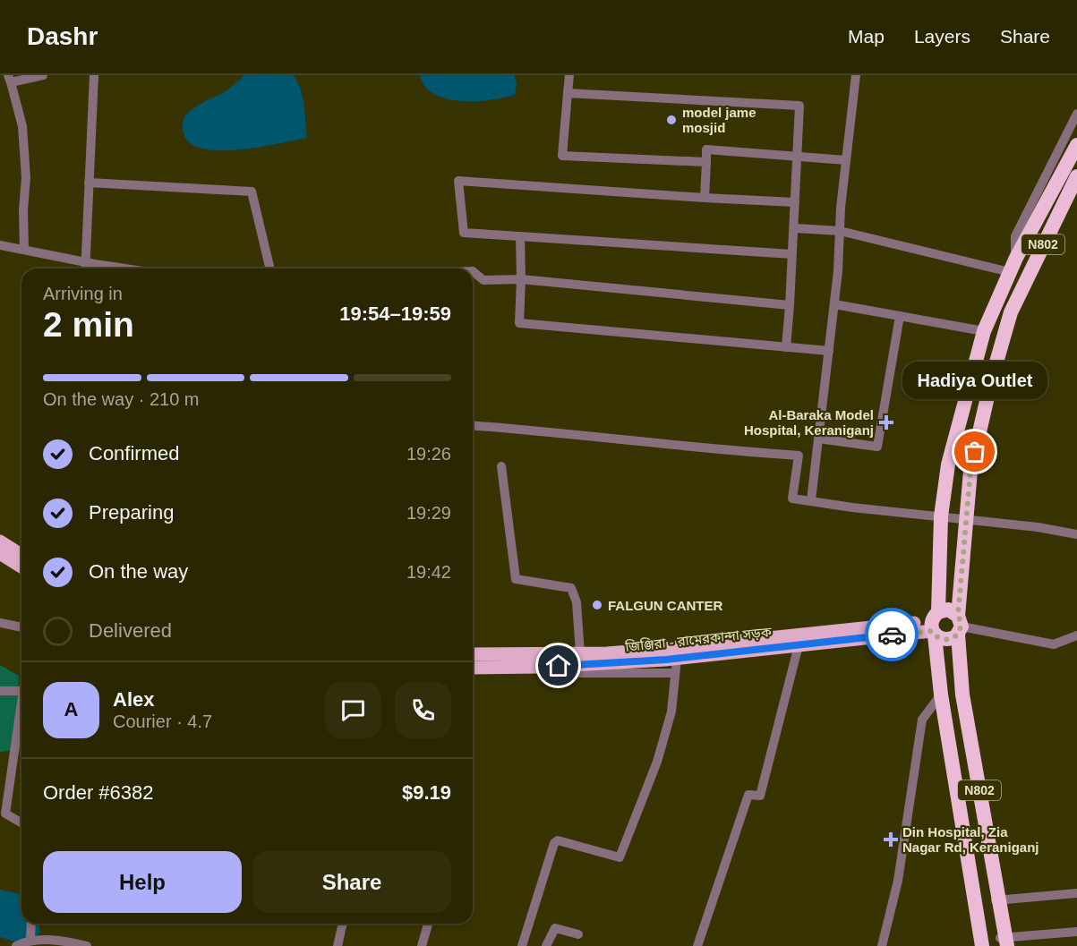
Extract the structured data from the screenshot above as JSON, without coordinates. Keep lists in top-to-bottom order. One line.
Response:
{"streets":{"highway":["N802"],"main road":["জিঞ্জিরা - রামেরকান্দা সড়ক"]},"crossings":[["N802","জিঞ্জিরা - রামেরকান্দা সড়ক"]],"places":{"other":["model jame mosjid","Hadiya Outlet","FALGUN CANTER"],"health":["Al-Baraka Model Hospital, Keraniganj","Din Hospital, Zia Nagar Rd, Keraniganj"]},"page":{"header":"Dashr","nav":["Map","Layers","Share"],"heading":["2 min","Arriving in","19:54–19:59"],"panel":["Alex","Courier · 4.7","Order #6382","$9.19"],"bar":"On the way · 210 m","bubble":"Hadiya Outlet","list":[["Confirmed","19:26"],["Preparing","19:29"],["On the way","19:42"],"Delivered"],"round":"A","buttons":["Help","Share"]}}
